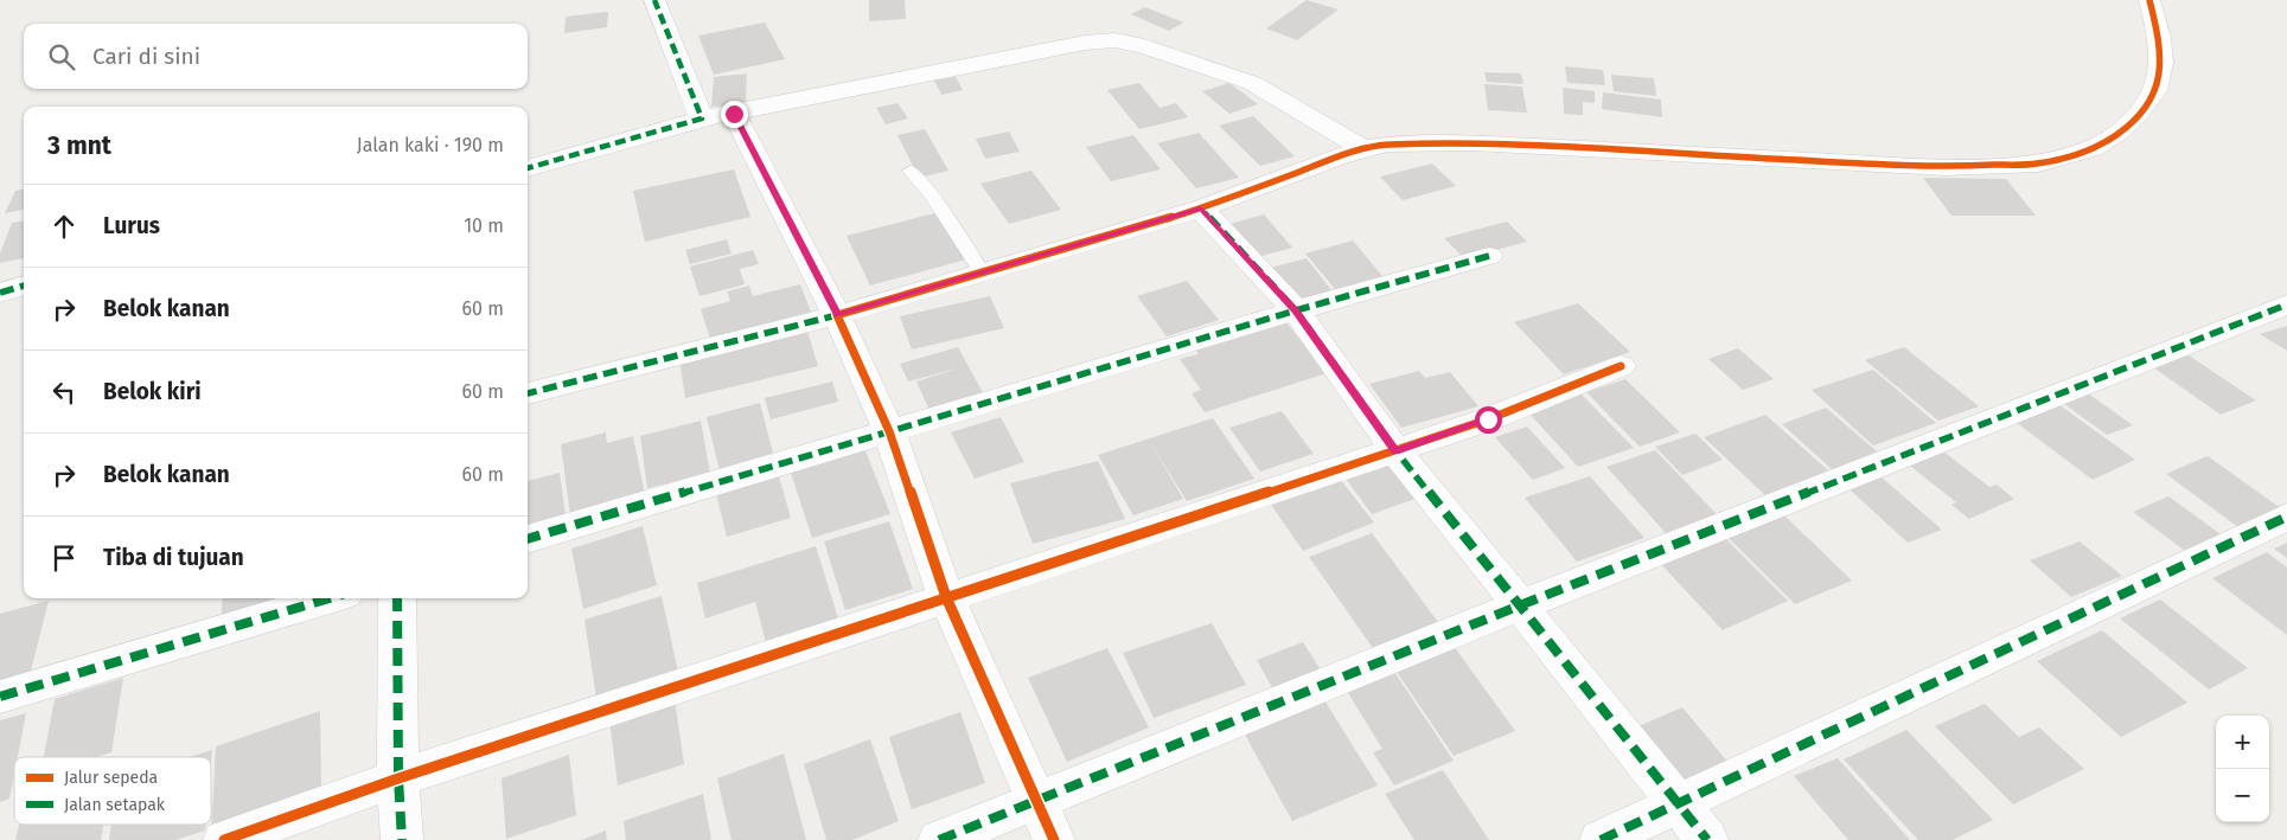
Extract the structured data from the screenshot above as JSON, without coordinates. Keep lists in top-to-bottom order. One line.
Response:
{"legend":["Jalur sepeda","Jalan setapak"],"page":{"search":"Cari di sini","heading":["3 mnt","Jalan kaki · 190 m"],"list":[["Lurus","10 m"],["Belok kanan","60 m"],["Belok kiri","60 m"],["Belok kanan","60 m"],"Tiba di tujuan"],"map_buttons":["+","−"]}}
